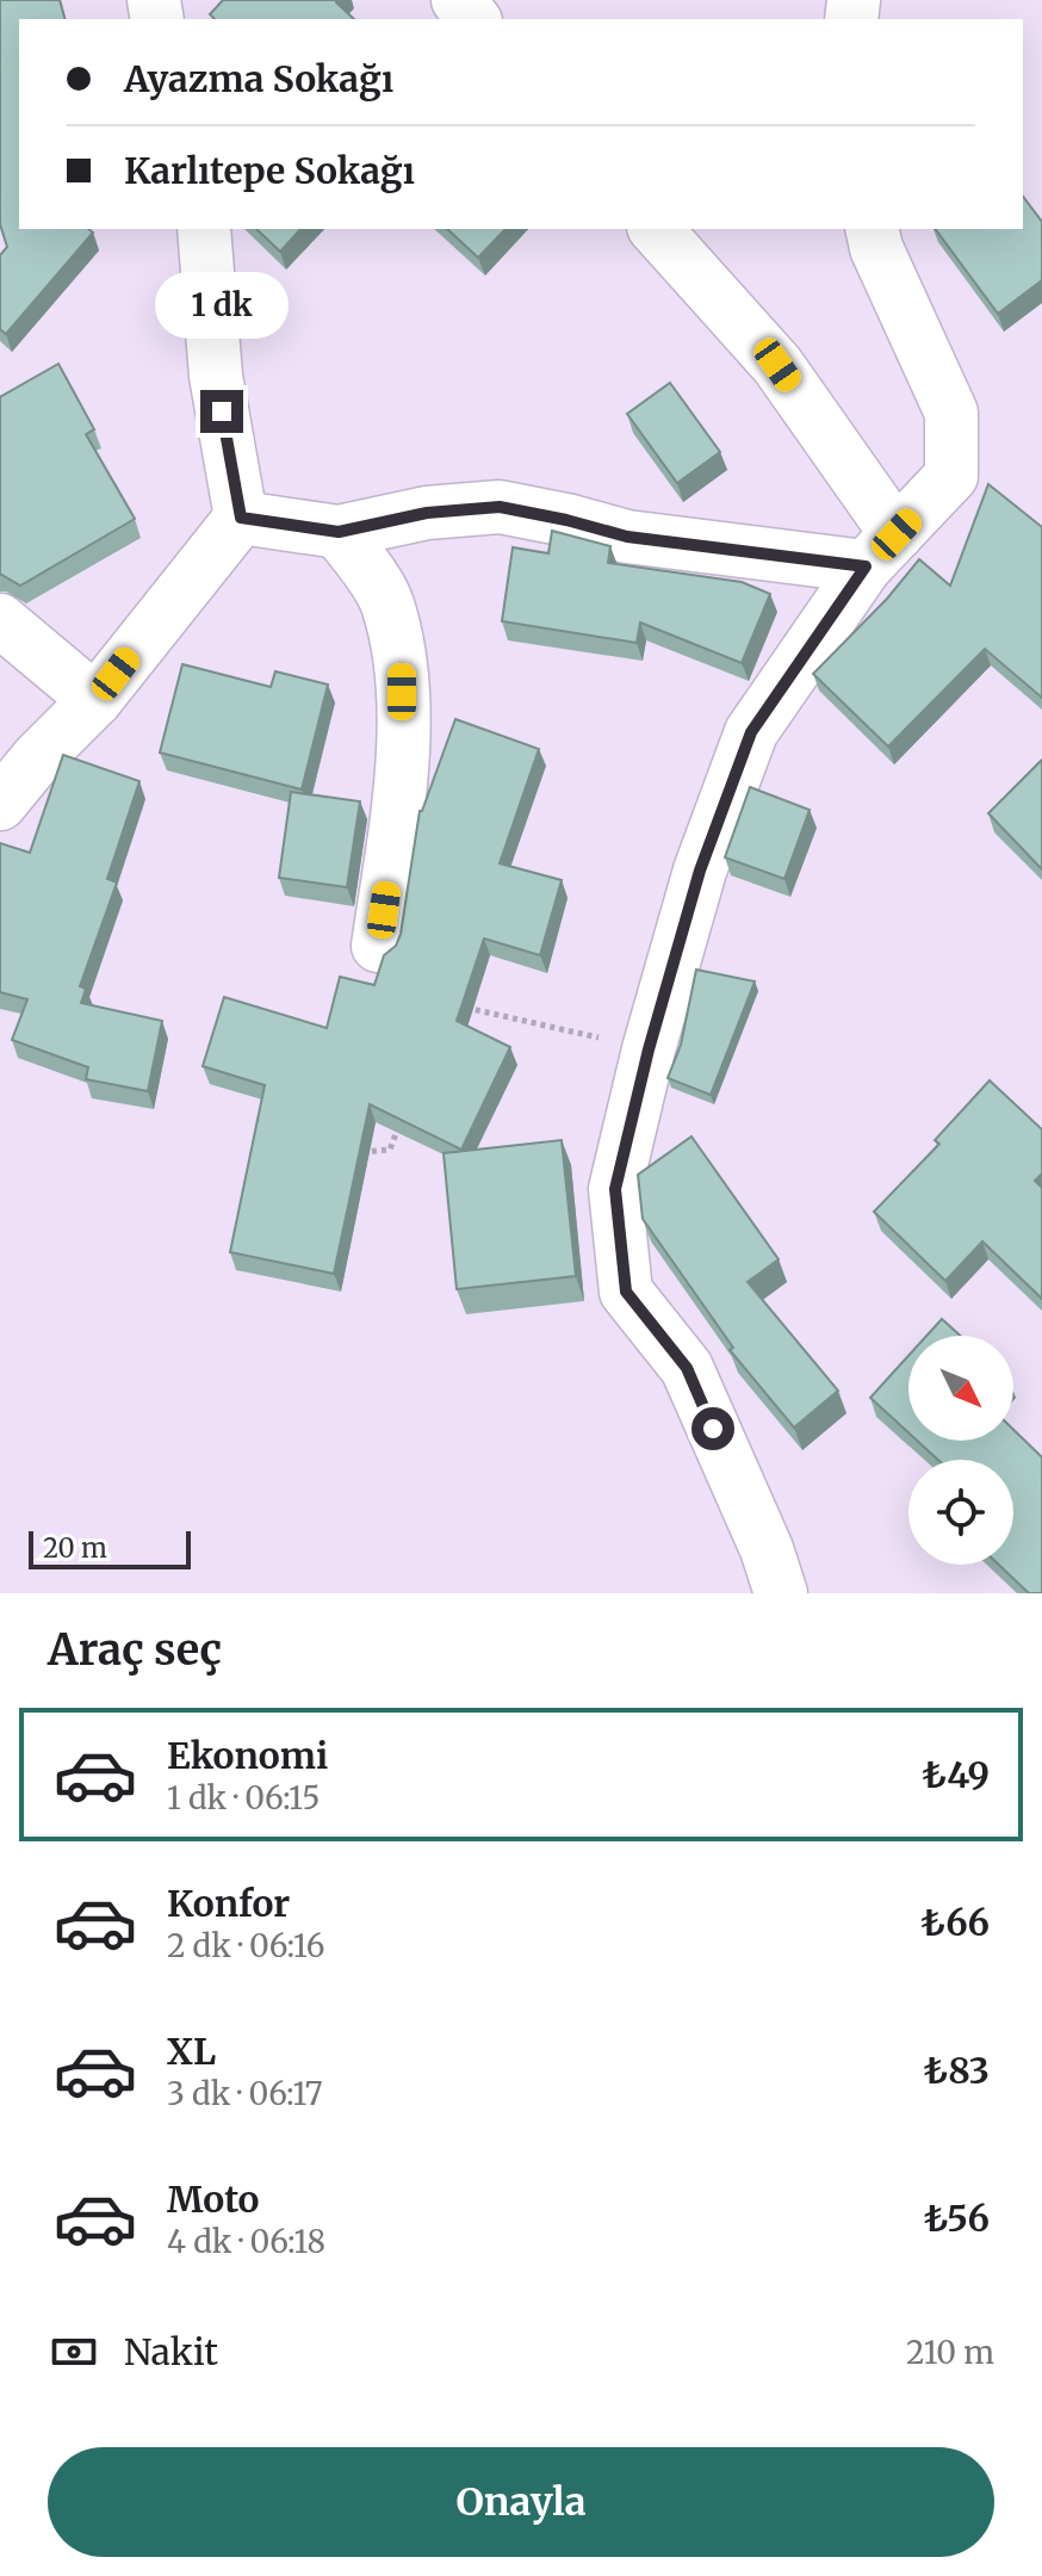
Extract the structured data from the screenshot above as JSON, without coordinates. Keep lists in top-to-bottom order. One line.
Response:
{"scale_bar":"20 m","north":"bottom right","page":{"banner":["Ayazma Sokağı","Karlıtepe Sokağı"],"bubble":"1 dk","scale":"20 m","heading":"Araç seç","list":[{"name":"Ekonomi","note":"1 dk · 06:15","value":"₺49"},{"name":"Konfor","note":"2 dk · 06:16","value":"₺66"},{"name":"XL","note":"3 dk · 06:17","value":"₺83"},{"name":"Moto","note":"4 dk · 06:18","value":"₺56"}],"pay":["Nakit","210 m"],"buttons":"Onayla"}}
